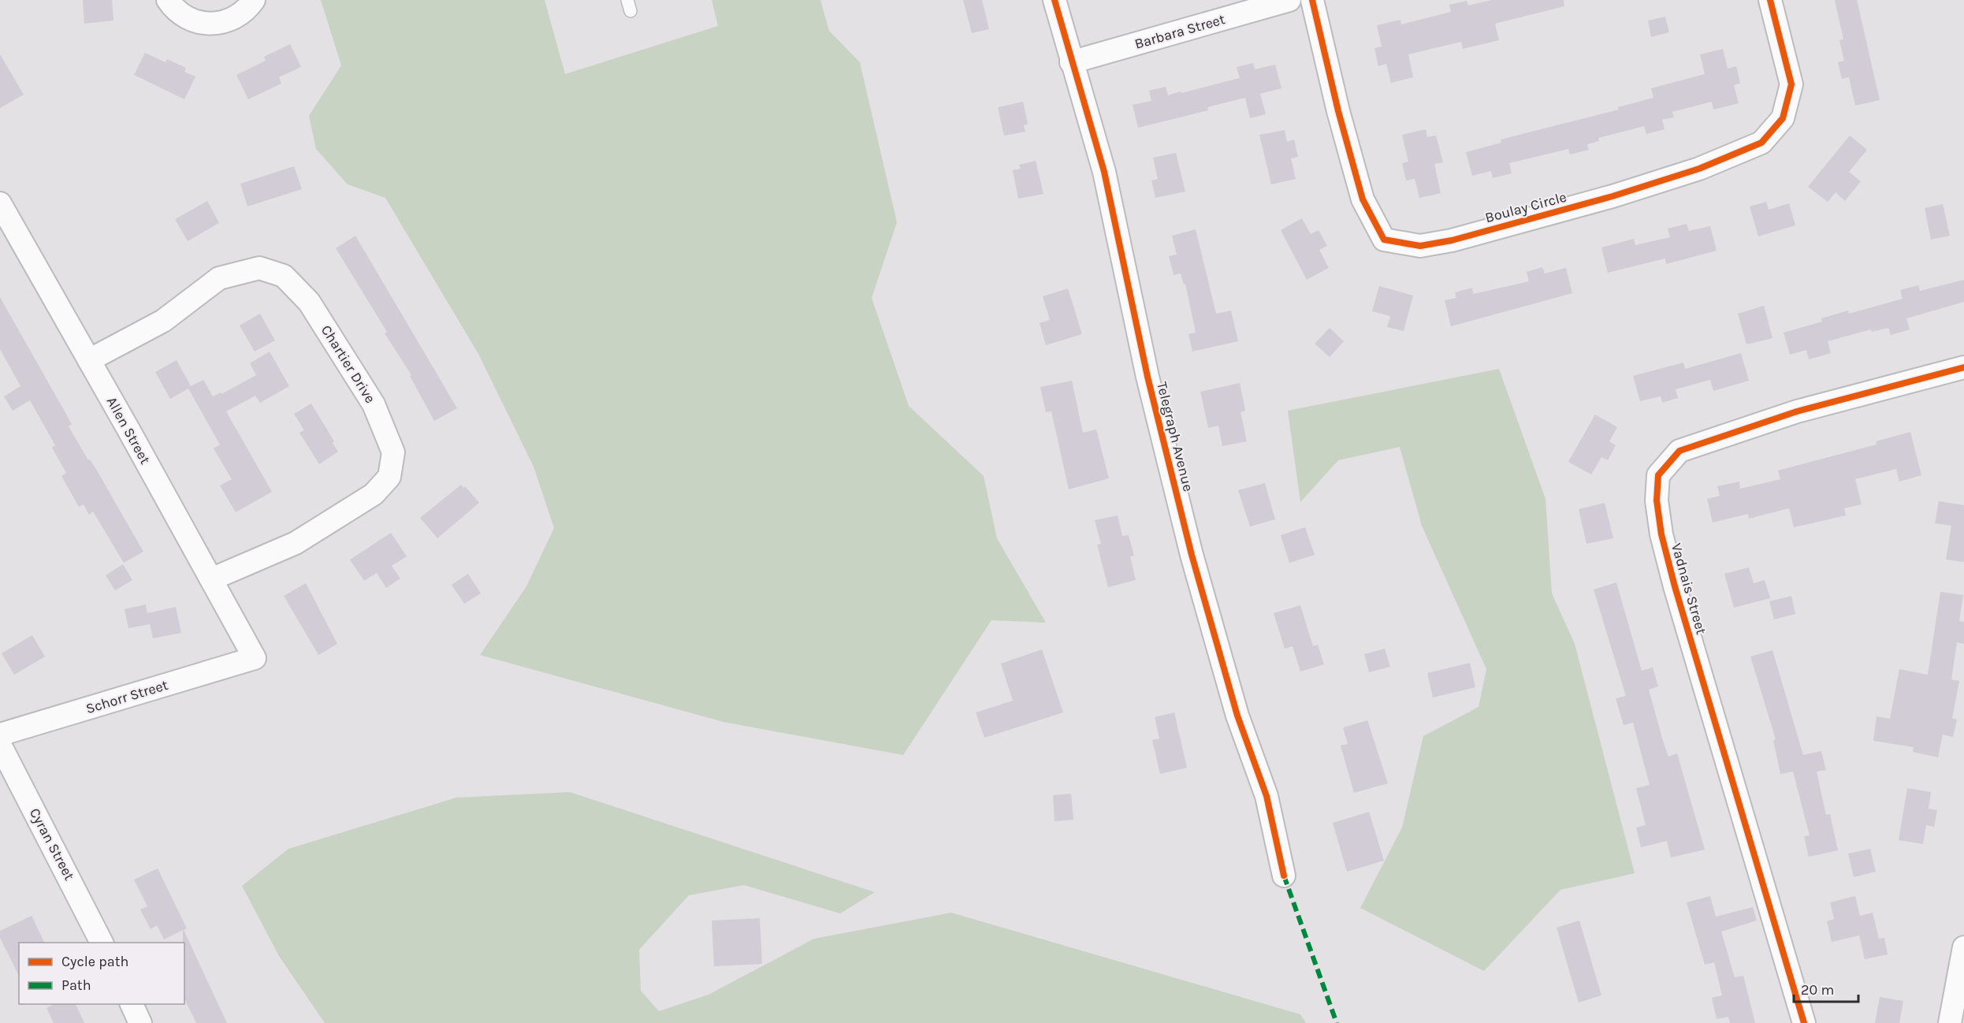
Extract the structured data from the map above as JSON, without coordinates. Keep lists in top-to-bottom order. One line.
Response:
{"streets":{"street":["Barbara Street","Boulay Circle","Chartier Drive","Allen Street","Telegraph Avenue","Vadnais Street","Schorr Street","Cyran Street"]},"crossings":[["Barbara Street","Telegraph Avenue"],["Chartier Drive","Allen Street"],["Allen Street","Schorr Street"]],"legend":["Cycle path","Path"],"scale_bar":"20 m"}
